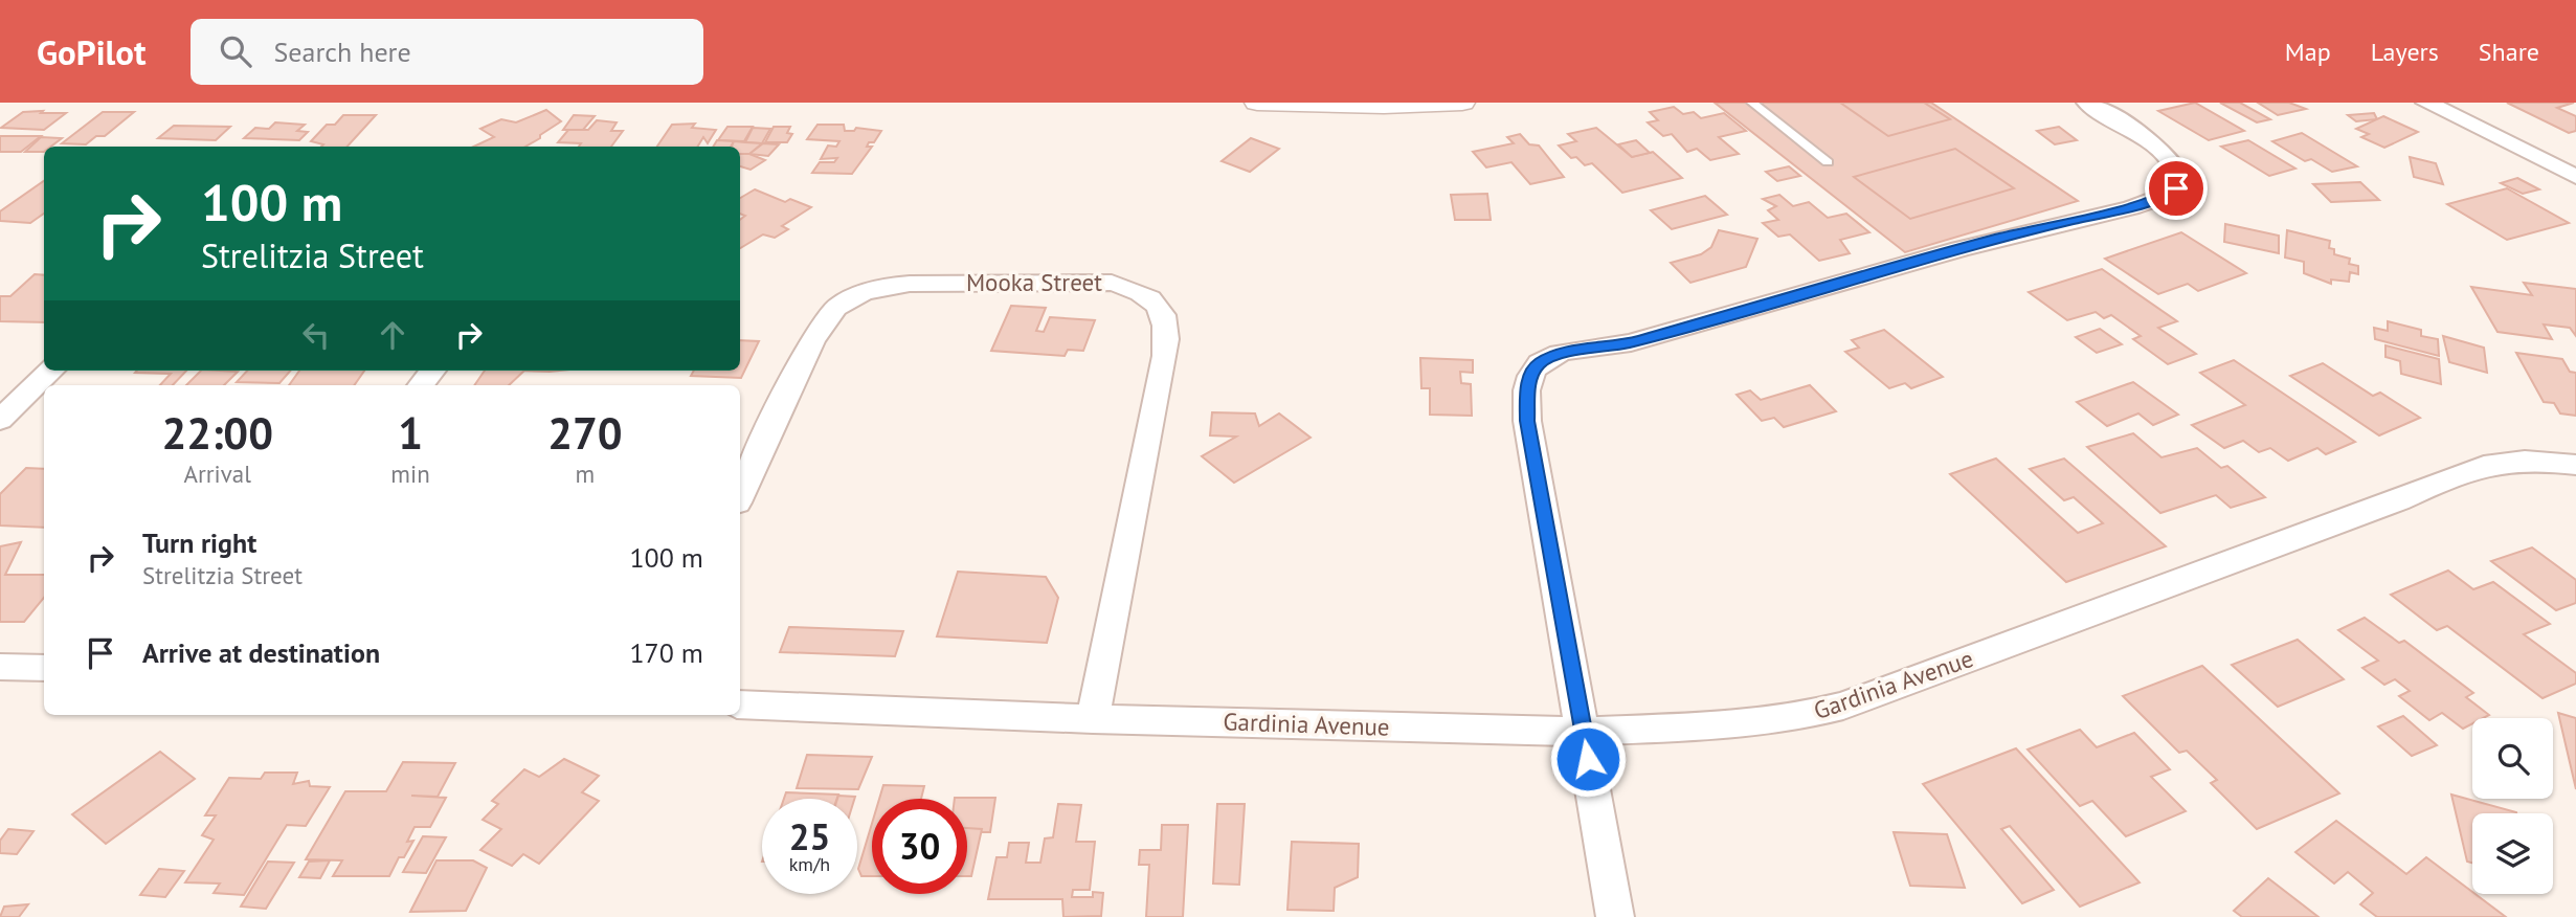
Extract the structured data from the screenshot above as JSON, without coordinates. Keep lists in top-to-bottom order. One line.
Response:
{"streets":{"street":["Mooka Street","Gardinia Avenue"]},"crossings":[["Mooka Street","Gardinia Avenue"]],"page":{"header":"GoPilot","search":"Search here","nav":["Map","Layers","Share"],"turn":["100 m","Strelitzia Street"],"eta":["22:00","Arrival","1","min","270","m"],"list":[{"name":"Turn right","note":"Strelitzia Street","value":"100 m"},{"name":"Arrive at destination","value":"170 m"}],"speed":"25 km/h","limit":"30"}}
